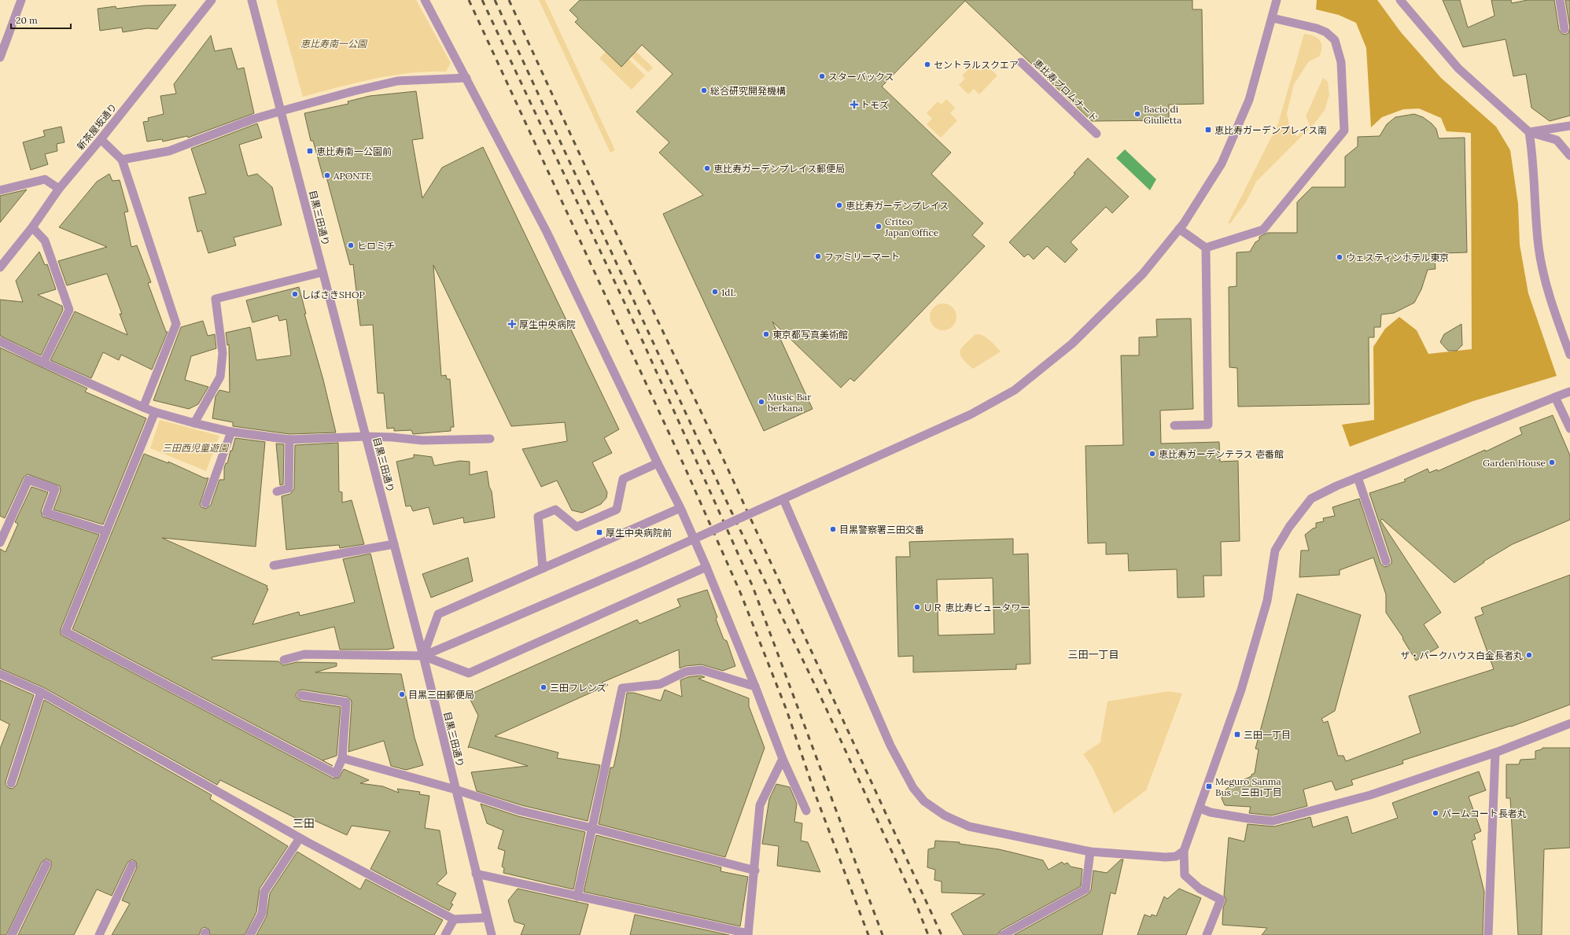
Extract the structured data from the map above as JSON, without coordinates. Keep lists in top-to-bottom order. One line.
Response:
{"streets":{"street":["恵比寿プロムナード","新茶屋坂通り","目黒三田通り"]},"districts":["三田一丁目","三田"],"parks":["恵比寿南一公園","三田西児童遊園"],"places":{"other":["セントラルスクエア","スターバックス","総合研究開発機構","Bacio di Giulietta","恵比寿ガーデンプレイス郵便局","APONTE","恵比寿ガーデンプレイス","Criteo Japan Office","ヒロミチ","ファミリーマート","ウェスティンホテル東京","1dL","しばさきSHOP","東京都写真美術館","Music Bar berkana","恵比寿ガーデンテラス 壱番館","Garden House","目黒警察署三田交番","ＵＲ 恵比寿ビュータワー","ザ・パークハウス白金長者丸","三田フレンズ","目黒三田郵便局","パームコート長者丸"],"health":["トモズ","厚生中央病院"],"transit":["恵比寿ガーデンプレイス南","恵比寿南一公園前","厚生中央病院前","三田一丁目","Meguro Sanma Bus - 三田1丁目"]},"scale_bar":"20 m"}
